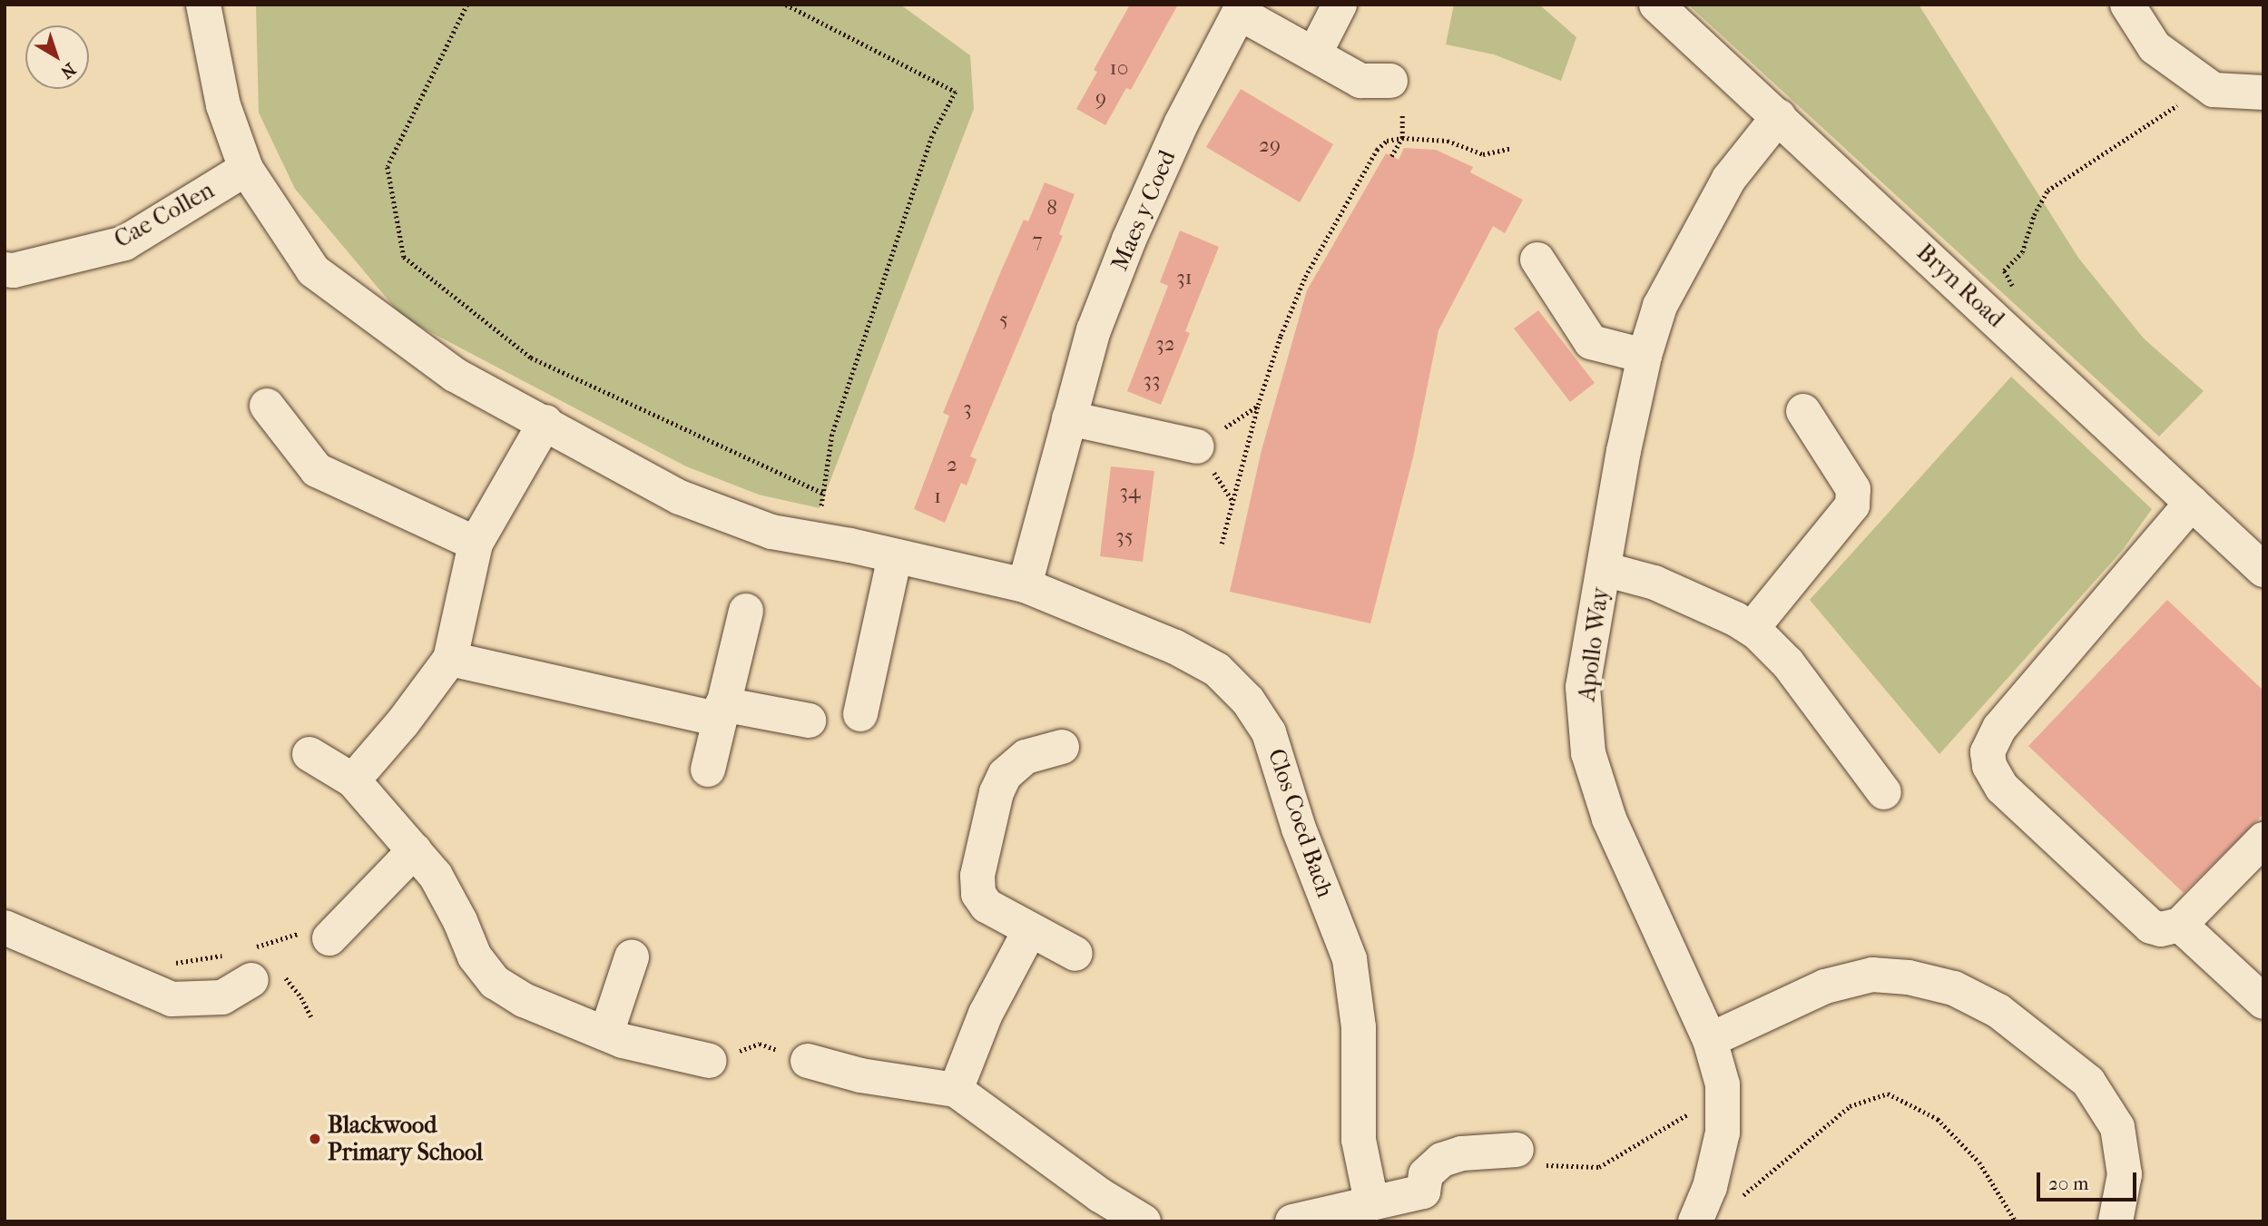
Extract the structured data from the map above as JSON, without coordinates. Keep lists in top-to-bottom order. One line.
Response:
{"streets":{"street":["Maes y Coed","Cae Collen","Bryn Road","Apollo Way","Clos Coed Bach"]},"crossings":[["Maes y Coed","Clos Coed Bach"],["Cae Collen","Clos Coed Bach"],["Bryn Road","Apollo Way"]],"places":["Blackwood Primary School"],"house_numbers":["10","9","29","8","7","31","5","32","33","3","2","34","1","35"],"scale_bar":"20 m","north":"bottom right"}
